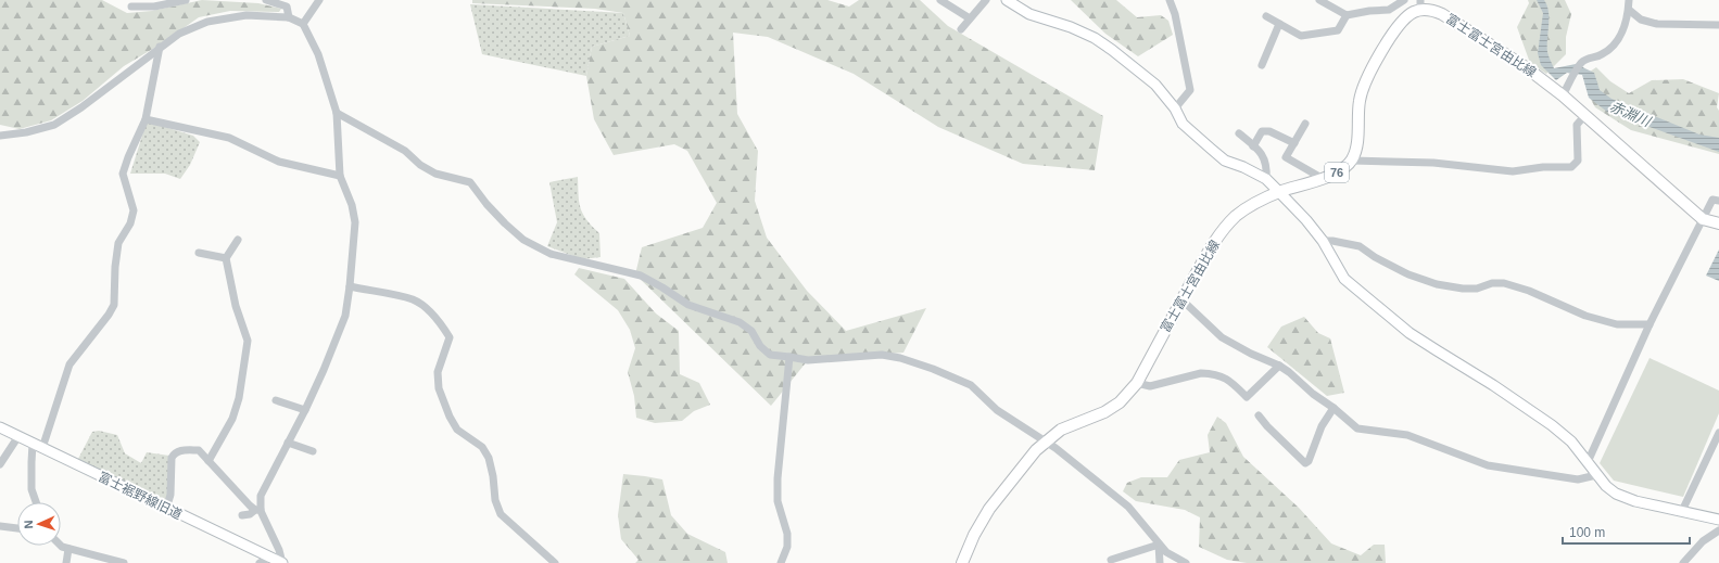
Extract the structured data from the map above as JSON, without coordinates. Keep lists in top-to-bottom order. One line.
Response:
{"streets":{"main road":["富士富士宮由比線","76"],"street":["富士裾野線旧道"]},"water":["赤淵川"],"scale_bar":"100 m","north":"left"}
